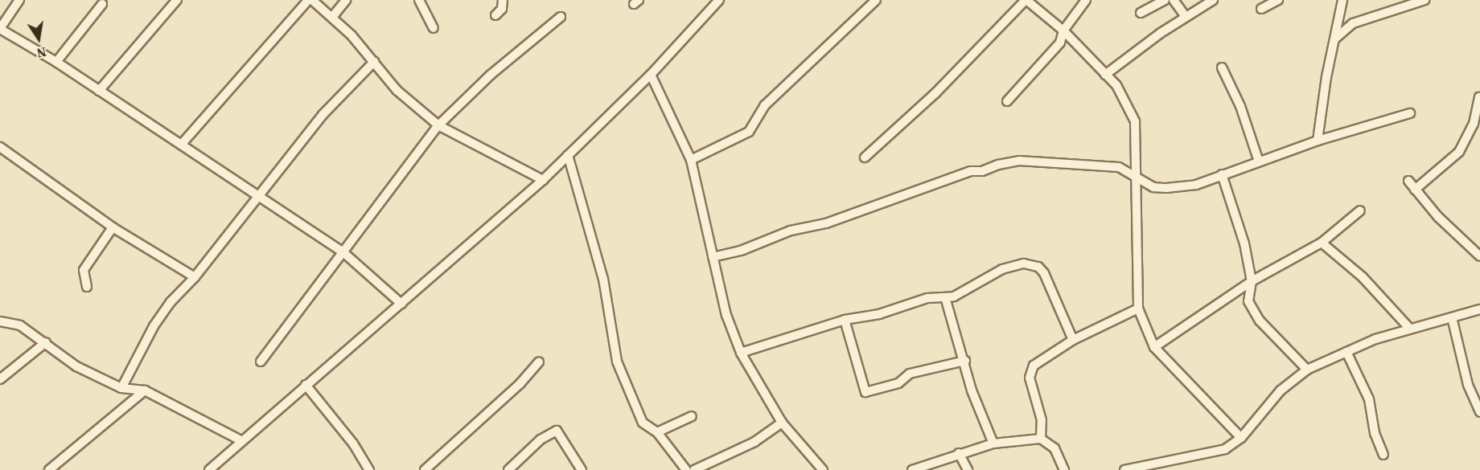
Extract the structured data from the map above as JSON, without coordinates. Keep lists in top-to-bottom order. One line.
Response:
{"north":"bottom"}
